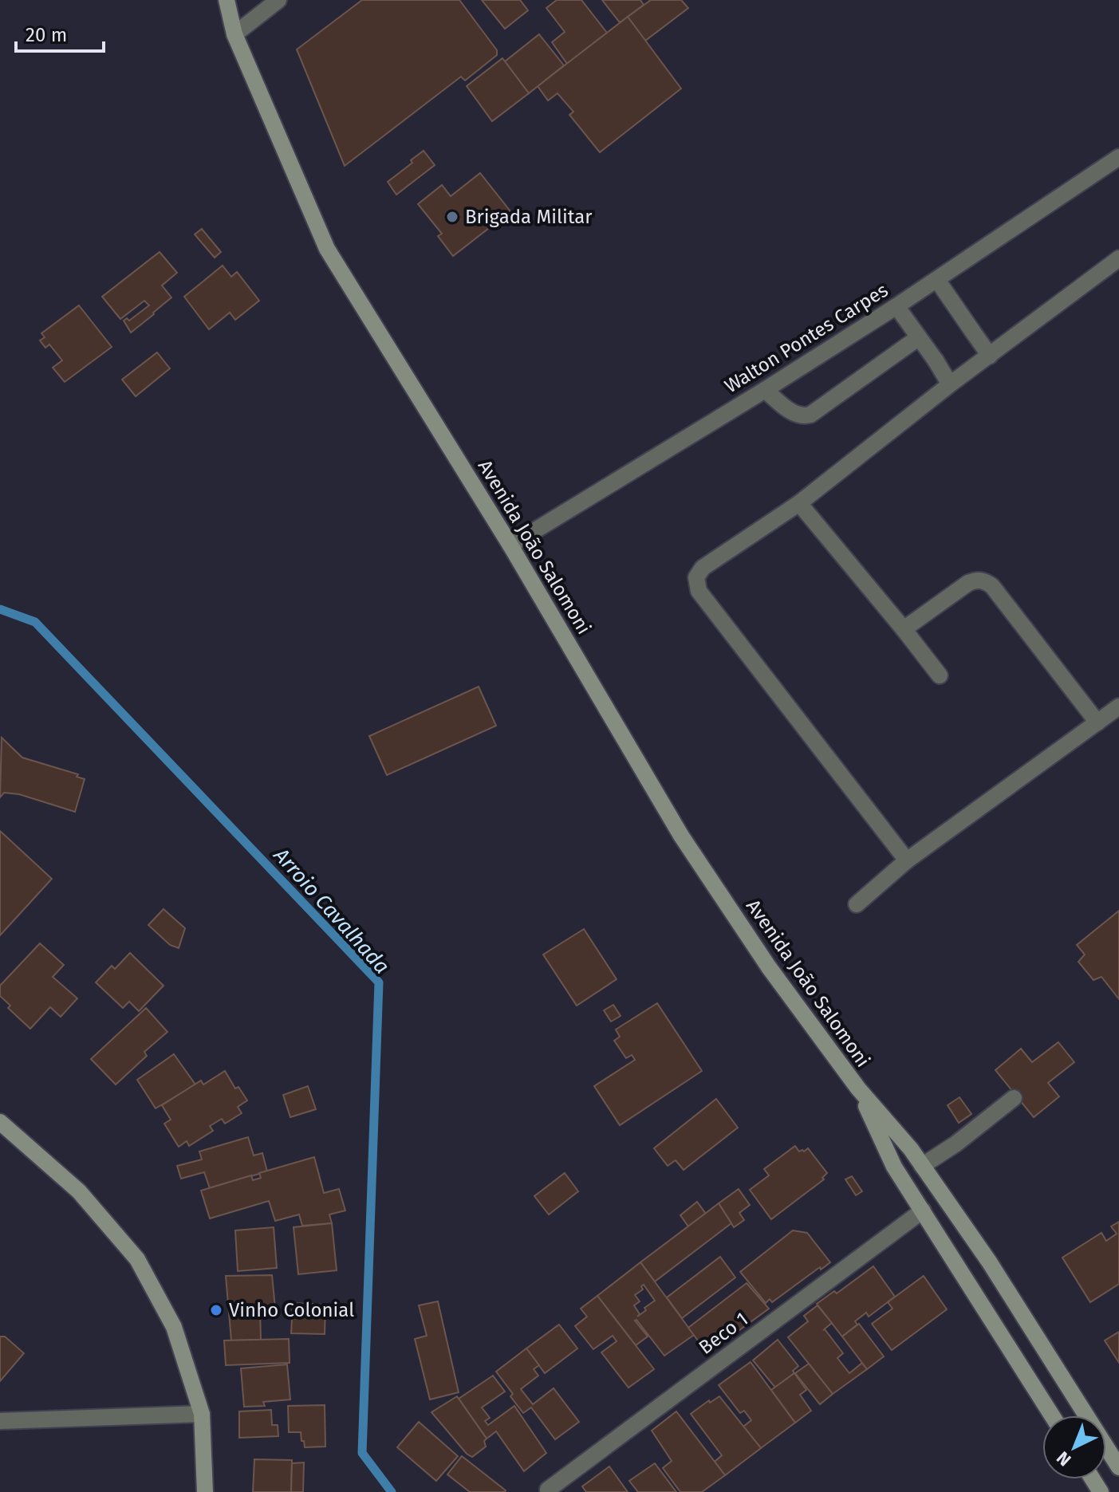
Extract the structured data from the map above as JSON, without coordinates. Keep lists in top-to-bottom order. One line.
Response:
{"streets":{"main road":["Avenida João Salomoni"],"street":["Walton Pontes Carpes","Beco 1"]},"crossings":[["Walton Pontes Carpes","Avenida João Salomoni"],["Avenida João Salomoni","Beco 1"]],"water":["Arroio Cavalhada"],"places":["Brigada Militar","Vinho Colonial"],"scale_bar":"20 m","north":"bottom left"}
